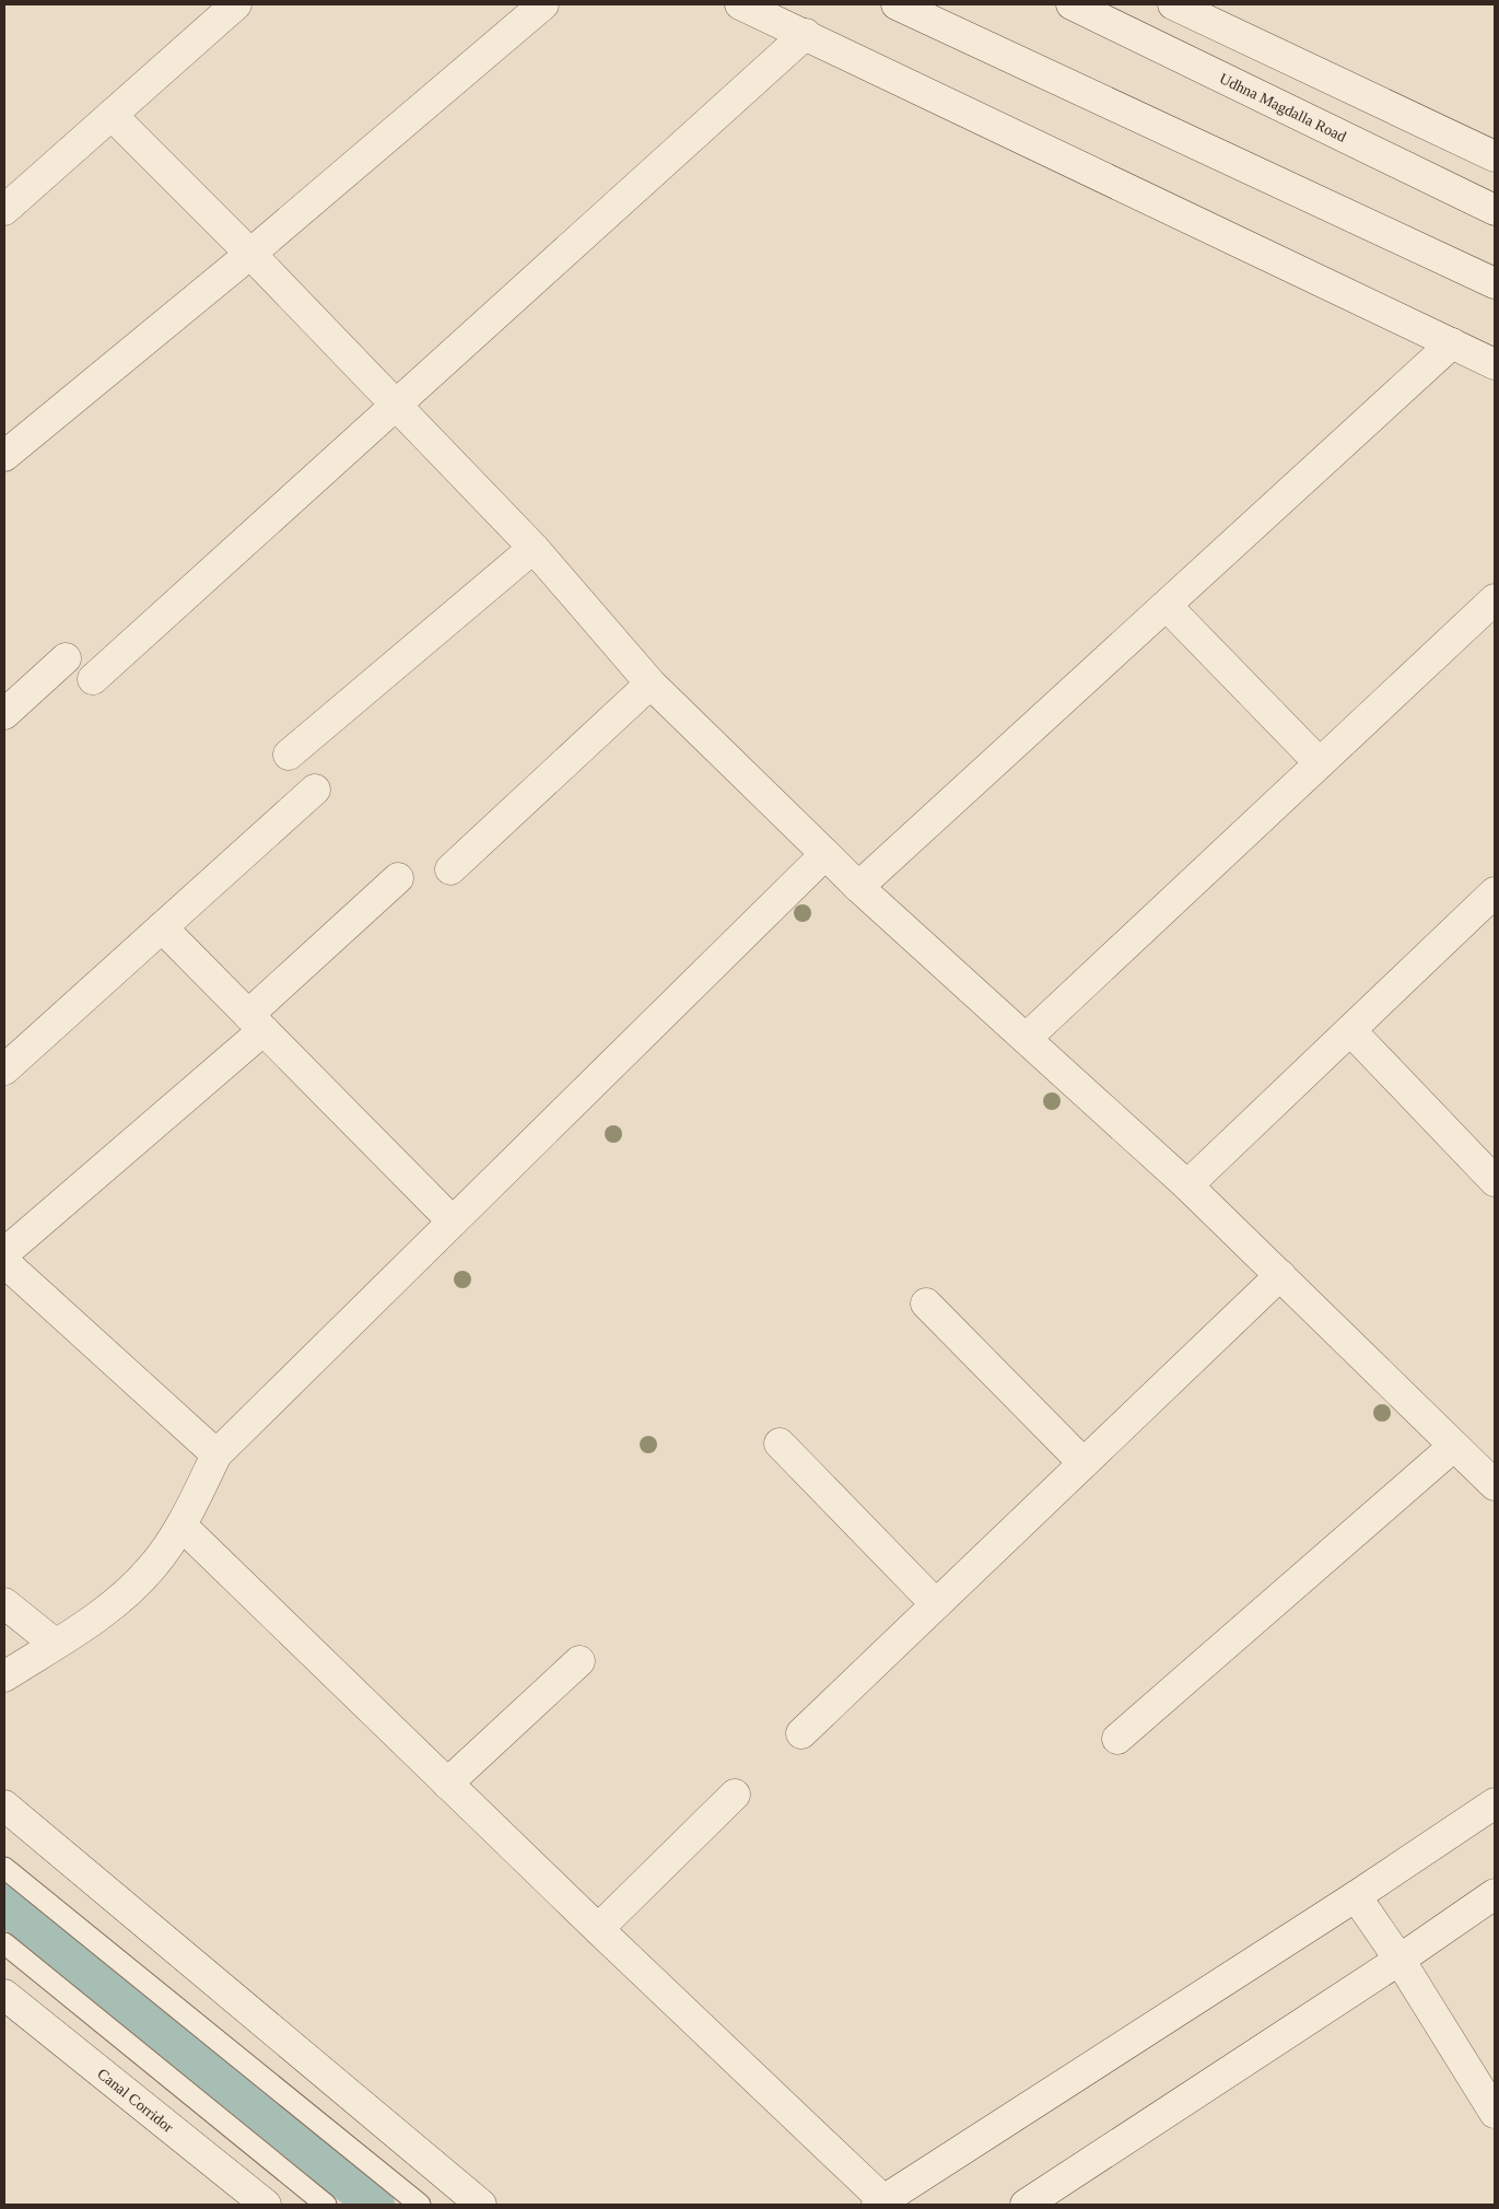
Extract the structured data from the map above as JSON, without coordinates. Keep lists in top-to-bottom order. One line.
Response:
{"streets":{"street":["Udhna Magdalla Road","Canal Corridor"]}}
